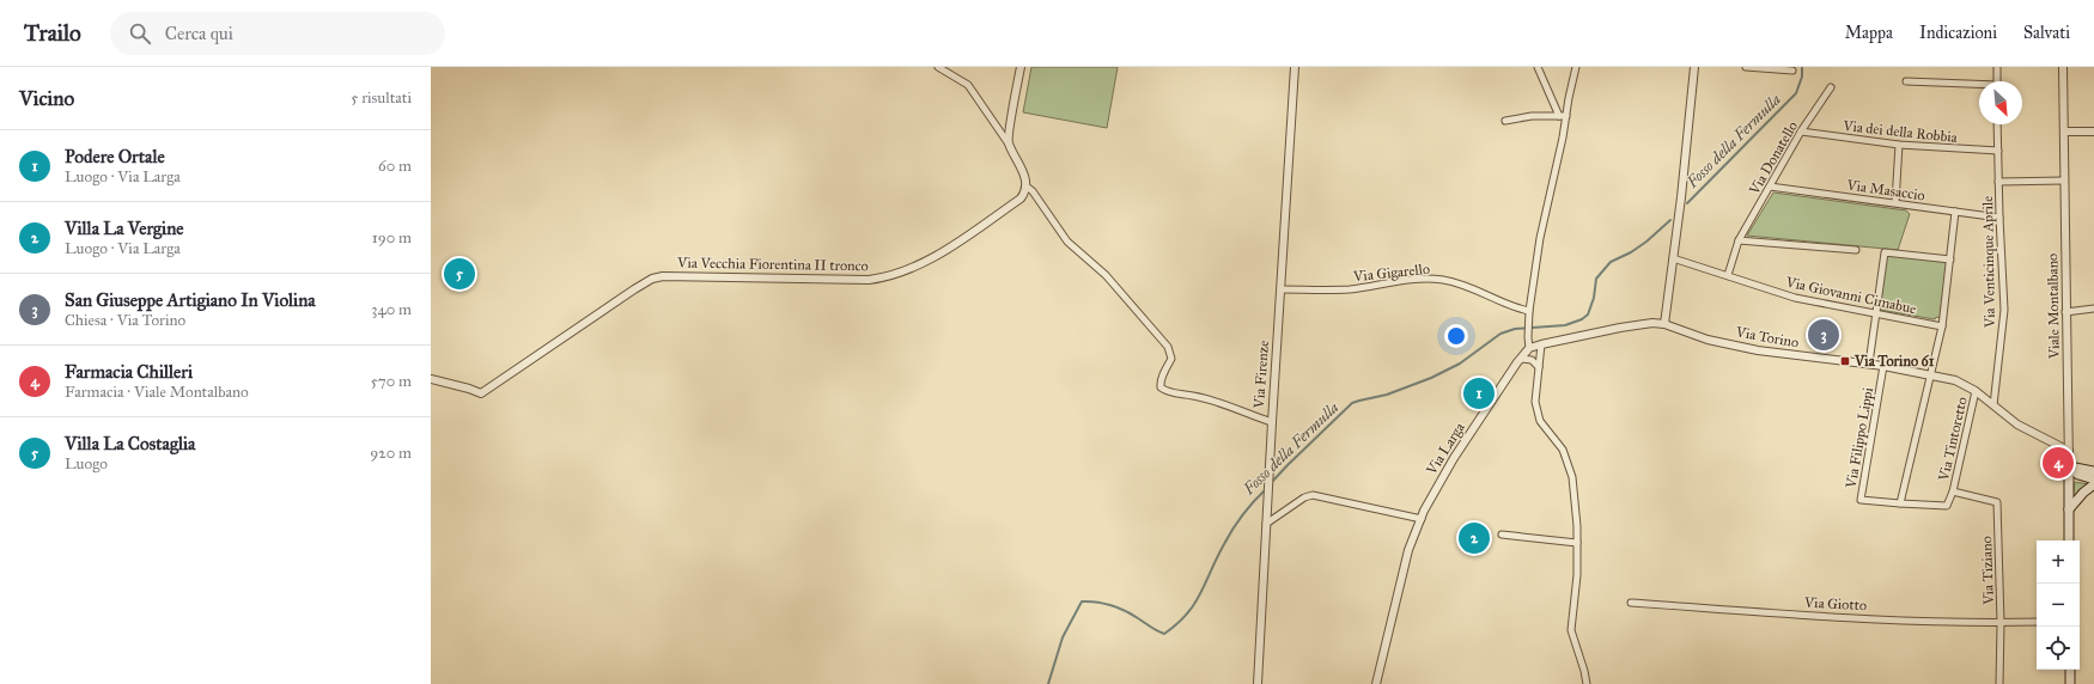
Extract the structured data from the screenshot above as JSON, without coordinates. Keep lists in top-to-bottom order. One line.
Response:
{"streets":{"main road":["Viale Montalbano"],"street":["Via dei della Robbia","Via Donatello","Via Masaccio","Via Venticinque Aprile","Via Vecchia Fiorentina II tronco","Via Gigarello","Via Giovanni Cimabue","Via Torino","Via Firenze","Via Filippo Lippi","Via Tintoretto","Via Larga","Via Tiziano","Via Giotto"]},"crossings":[["Via dei della Robbia","Via Donatello"],["Via dei della Robbia","Via Venticinque Aprile"],["Via Donatello","Via Masaccio"],["Via Donatello","Via Giovanni Cimabue"],["Via Masaccio","Via Venticinque Aprile"],["Via Venticinque Aprile","Via Torino"],["Via Gigarello","Via Firenze"],["Viale Montalbano","Via Torino"],["Via Torino","Via Filippo Lippi"],["Via Torino","Via Tintoretto"],["Via Torino","Via Larga"],["Via Filippo Lippi","Via Tintoretto"],["Via Filippo Lippi","Via Tiziano"],["Via Tintoretto","Via Tiziano"],["Via Tiziano","Via Giotto"]],"water":["Fosso della Fermulla"],"places":{"transit":["Via Torino 61"]},"north":"bottom right","page":{"header":"Trailo","search":"Cerca qui","nav":["Mappa","Indicazioni","Salvati"],"heading":["Vicino","5 risultati"],"list":[{"mark":"1","name":"Podere Ortale","note":"Luogo · Via Larga","value":"60 m"},{"mark":"2","name":"Villa La Vergine","note":"Luogo · Via Larga","value":"190 m"},{"mark":"3","name":"San Giuseppe Artigiano In Violina","note":"Chiesa · Via Torino","value":"340 m"},{"mark":"4","name":"Farmacia Chilleri","note":"Farmacia · Viale Montalbano","value":"570 m"},{"mark":"5","name":"Villa La Costaglia","note":"Luogo","value":"920 m"}],"pins":["5","3","1","4","2"],"map_buttons":["+","−"]}}
